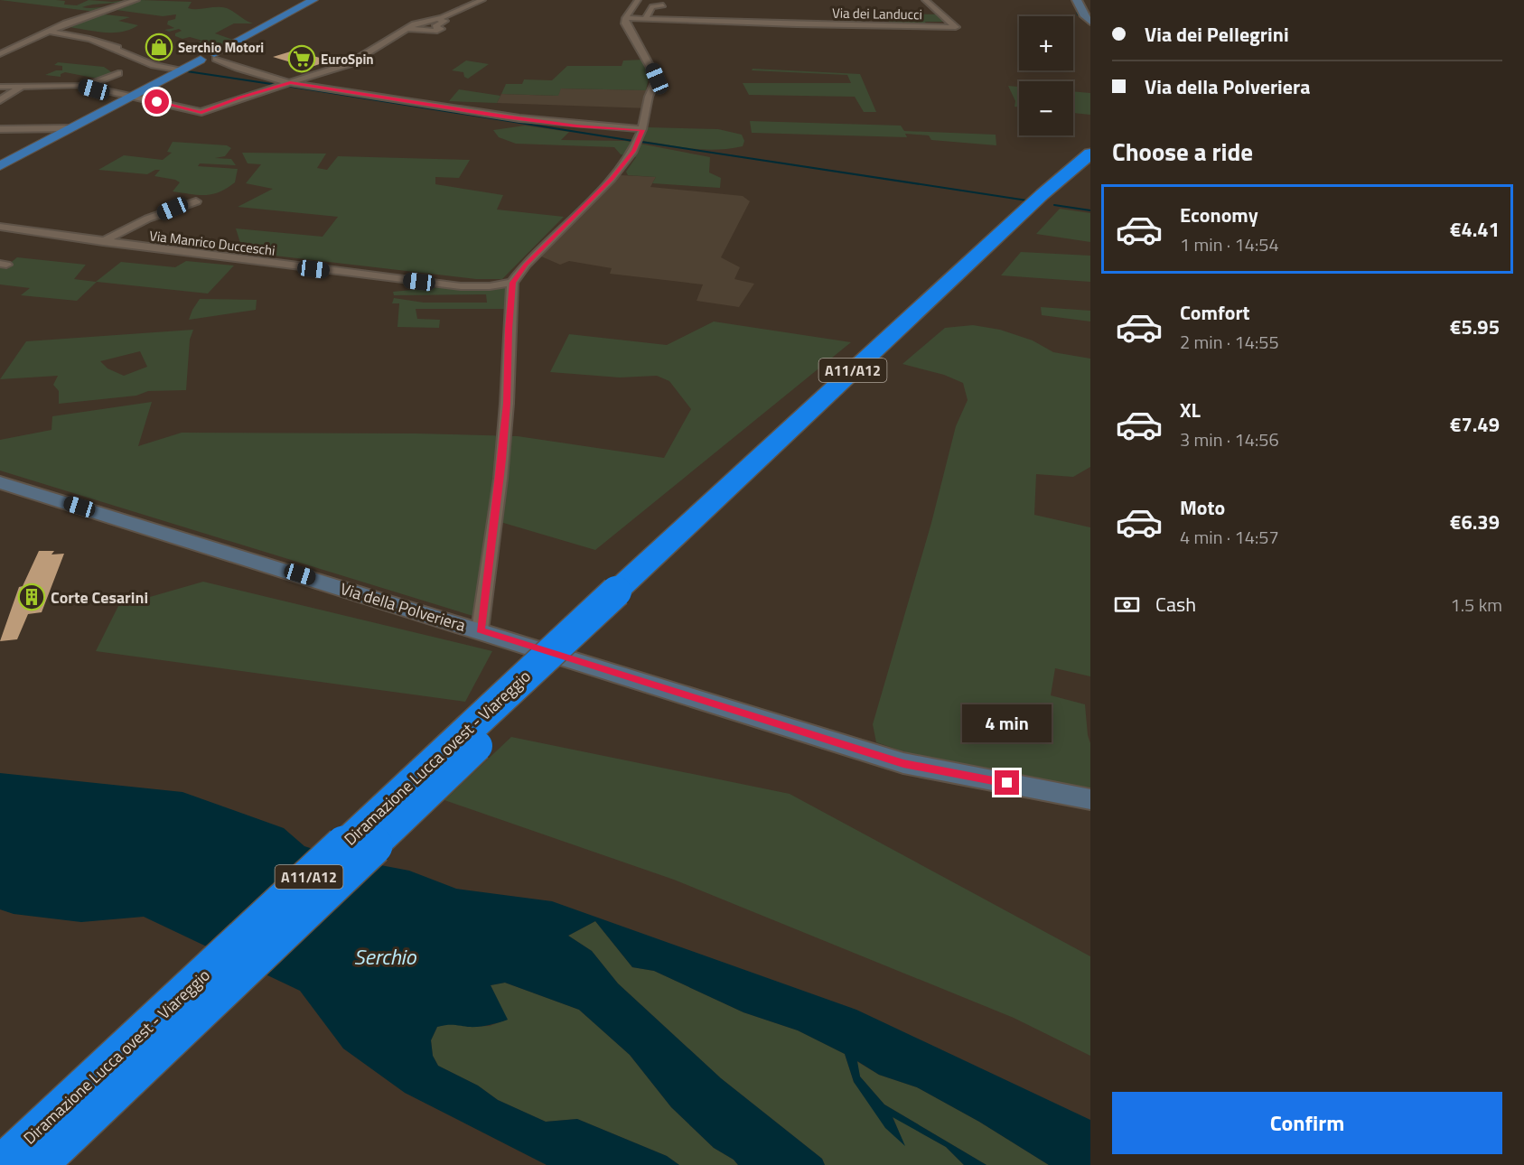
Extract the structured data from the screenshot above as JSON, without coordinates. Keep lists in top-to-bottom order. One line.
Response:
{"streets":{"highway":["A11/A12","Diramazione Lucca ovest - Viareggio"],"street":["Via dei Landucci","Via Manrico Ducceschi","Via della Polveriera"]},"water":["Serchio"],"places":{"shop":["Serchio Motori"],"supermarket":["EuroSpin"],"building":["Corte Cesarini"]},"page":{"banner":["Via dei Pellegrini","Via della Polveriera"],"map_buttons":["+","−"],"heading":"Choose a ride","list":[{"name":"Economy","note":"1 min · 14:54","value":"€4.41"},{"name":"Comfort","note":"2 min · 14:55","value":"€5.95"},{"name":"XL","note":"3 min · 14:56","value":"€7.49"},{"name":"Moto","note":"4 min · 14:57","value":"€6.39"}],"pay":["Cash","1.5 km"],"bubble":"4 min","buttons":"Confirm"}}
